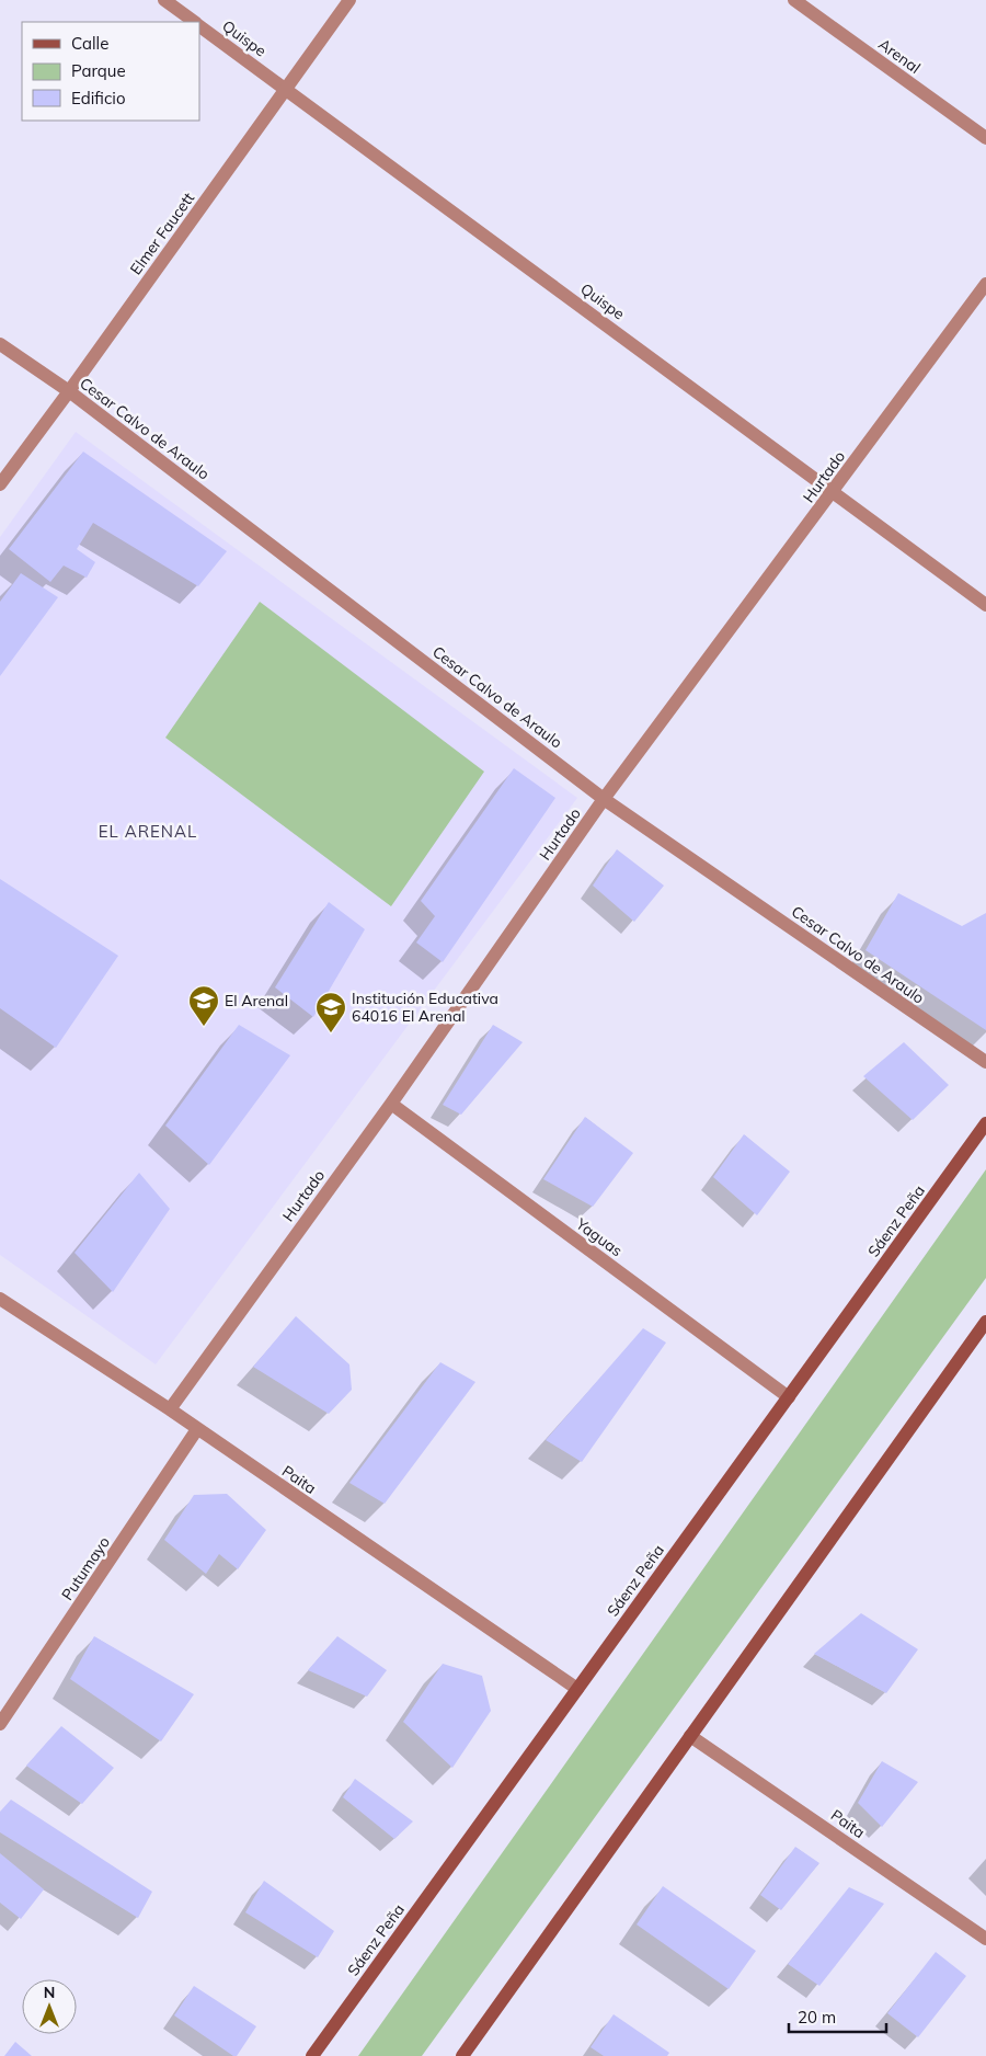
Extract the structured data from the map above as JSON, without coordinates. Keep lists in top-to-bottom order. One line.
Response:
{"streets":{"main road":["Sáenz Peña"],"street":["Quispe","Arenal","Elmer Faucett","Cesar Calvo de Araulo","Hurtado","Yaguas","Paita","Putumayo"]},"crossings":[["Quispe","Elmer Faucett"],["Quispe","Hurtado"],["Elmer Faucett","Cesar Calvo de Araulo"],["Cesar Calvo de Araulo","Hurtado"],["Hurtado","Yaguas"],["Hurtado","Paita"],["Sáenz Peña","Yaguas"],["Sáenz Peña","Paita"],["Paita","Putumayo"]],"districts":["EL ARENAL"],"places":{"school or university":["El Arenal","Institución Educativa 64016 El Arenal"]},"legend":["Calle","Parque","Edificio"],"scale_bar":"20 m","north":"top"}
